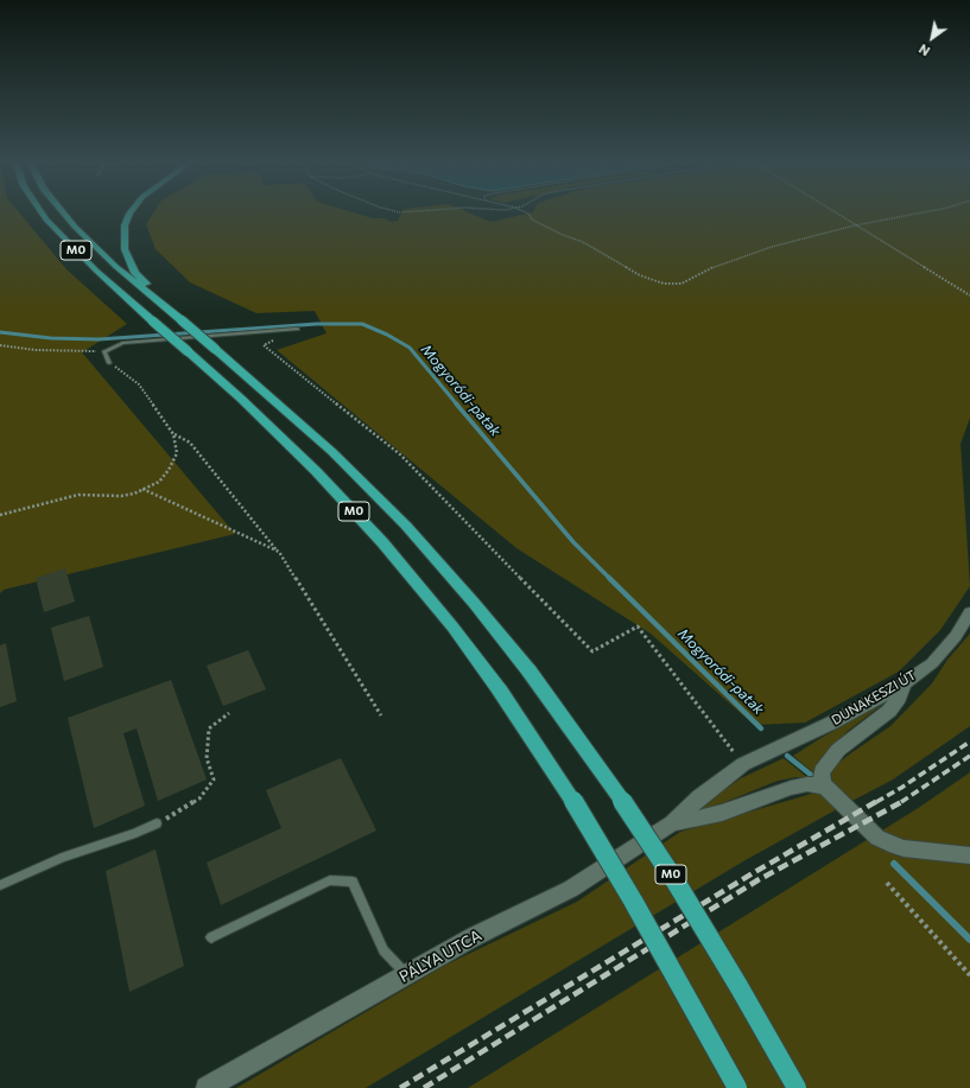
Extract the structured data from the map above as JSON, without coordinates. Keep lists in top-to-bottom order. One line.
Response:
{"streets":{"highway":["M0"],"street":["DUNAKESZI ÚT","PÁLYA UTCA"]},"crossings":[["DUNAKESZI ÚT","PÁLYA UTCA"]],"water":["Mogyoródi-patak"],"north":"bottom left"}
